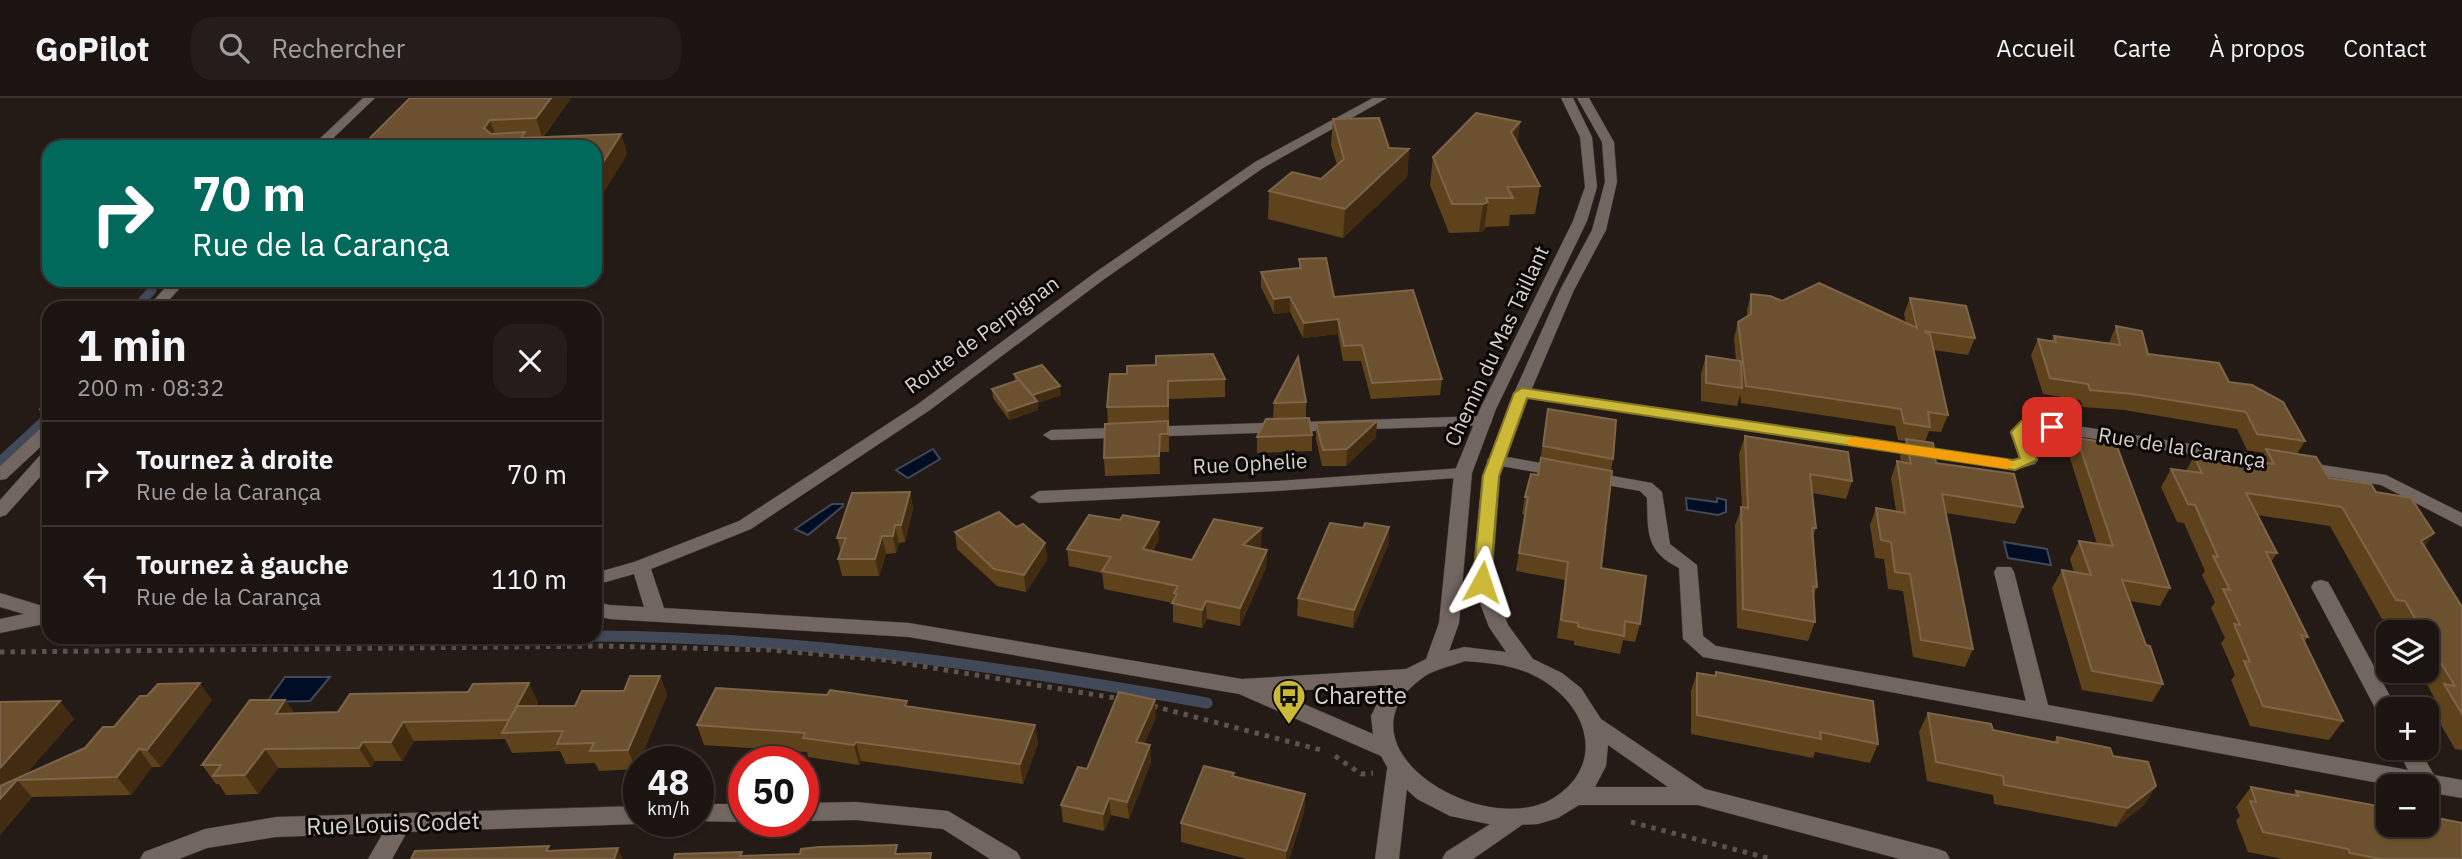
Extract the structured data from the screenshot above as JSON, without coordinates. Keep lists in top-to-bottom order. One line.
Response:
{"streets":{"main road":["Route de Perpignan","Chemin du Mas Taillant","Rue de la Carança","Rue Ophelie","Rue Louis Codet"]},"crossings":[["Chemin du Mas Taillant","Rue de la Carança"],["Chemin du Mas Taillant","Rue Ophelie"]],"places":{"bus stop":["Charette"]},"page":{"header":"GoPilot","search":"Rechercher","nav":["Accueil","Carte","À propos","Contact"],"turn":["70 m","Rue de la Carança"],"heading":["1 min","200 m · 08:32"],"list":[{"name":"Tournez à droite","note":"Rue de la Carança","value":"70 m"},{"name":"Tournez à gauche","note":"Rue de la Carança","value":"110 m"}],"map_buttons":["+","−"],"speed":"48 km/h","limit":"50"}}
